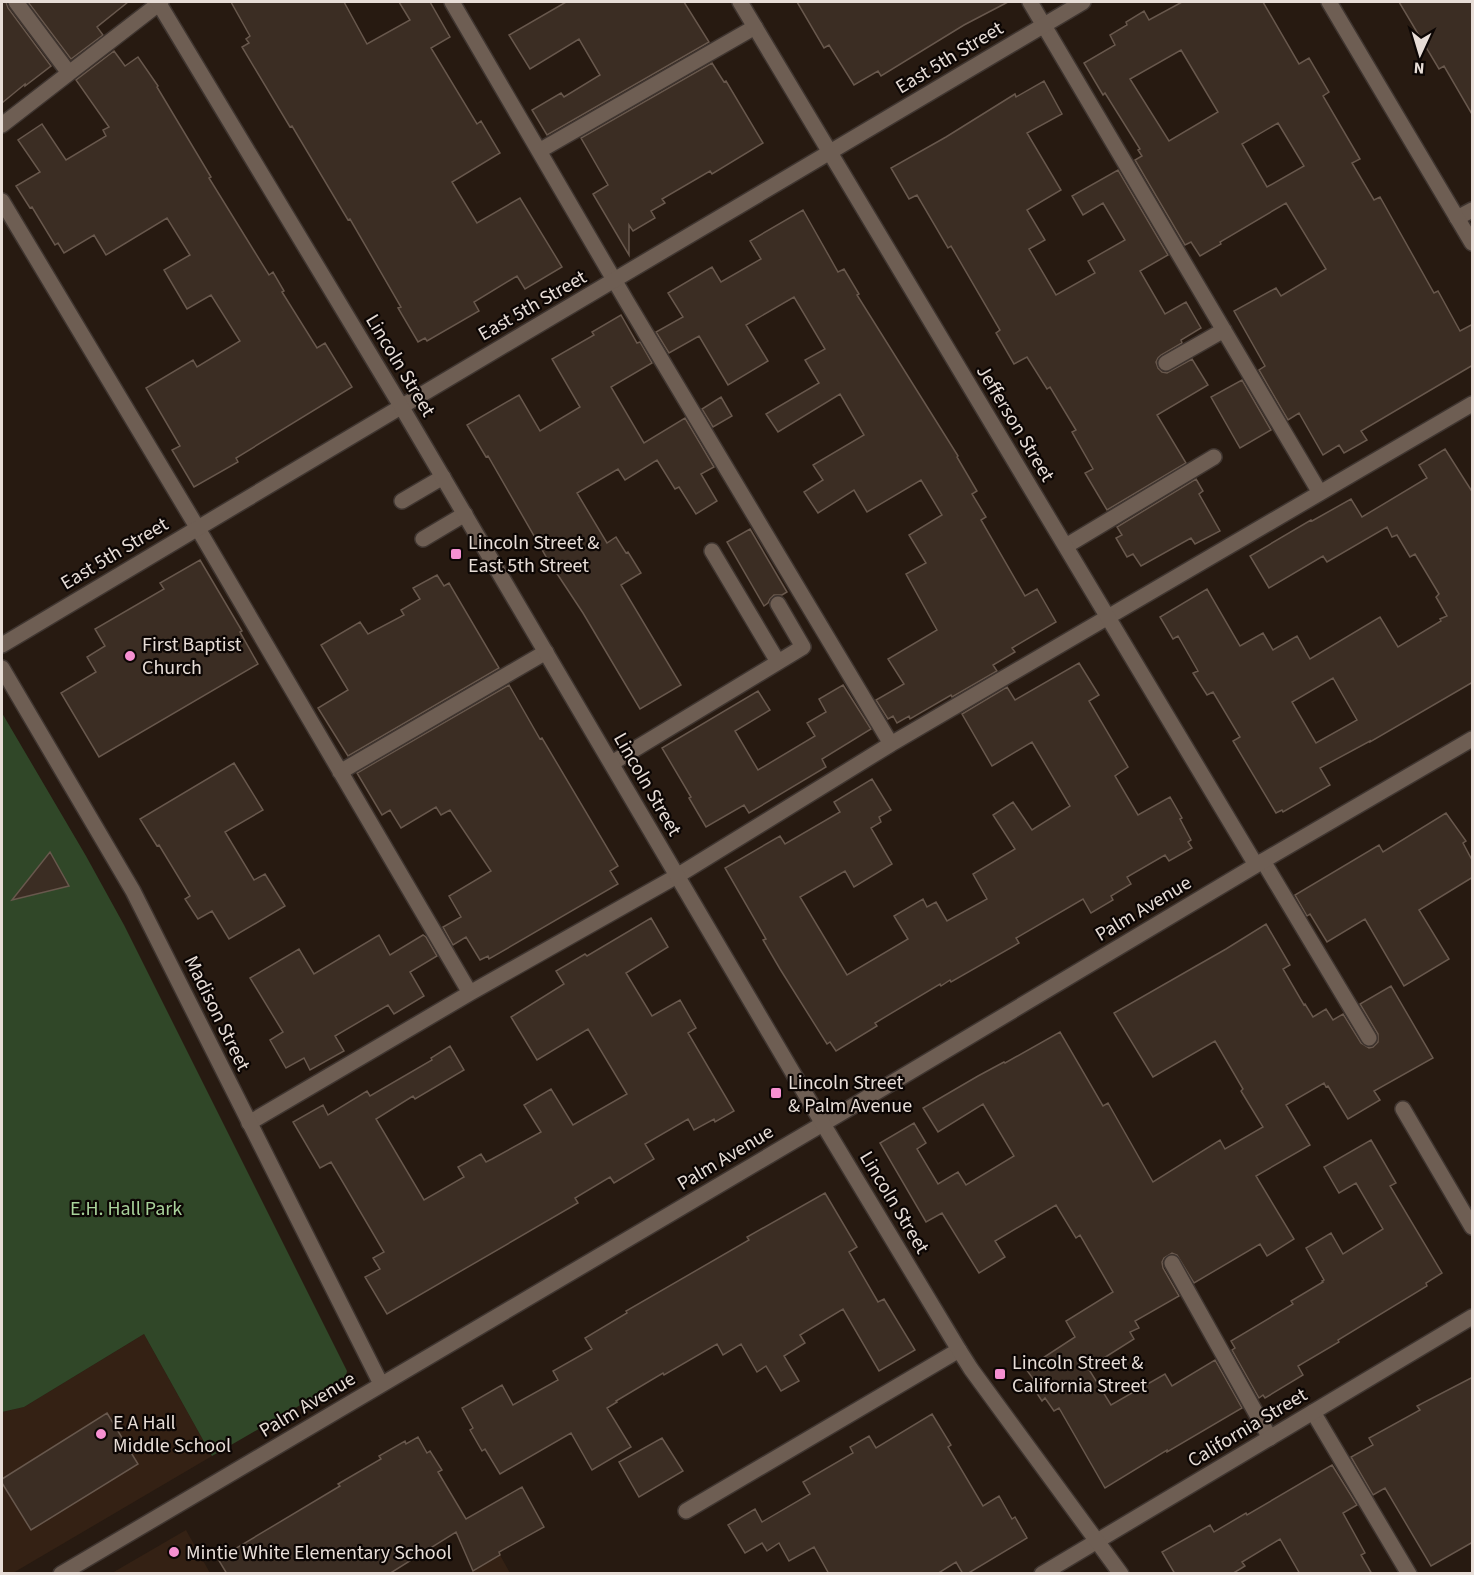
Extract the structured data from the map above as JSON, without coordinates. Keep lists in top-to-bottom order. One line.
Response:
{"streets":{"street":["East 5th Street","Lincoln Street","Jefferson Street","Palm Avenue","Madison Street","California Street"]},"crossings":[["East 5th Street","Lincoln Street"],["East 5th Street","Jefferson Street"],["Lincoln Street","Palm Avenue"],["Lincoln Street","California Street"],["Jefferson Street","Palm Avenue"],["Palm Avenue","Madison Street"]],"parks":["E.H. Hall Park"],"places":{"transit":["Lincoln Street & East 5th Street","Lincoln Street & Palm Avenue","Lincoln Street & California Street"],"other":["First Baptist Church","E A Hall Middle School","Mintie White Elementary School"]},"north":"bottom"}
